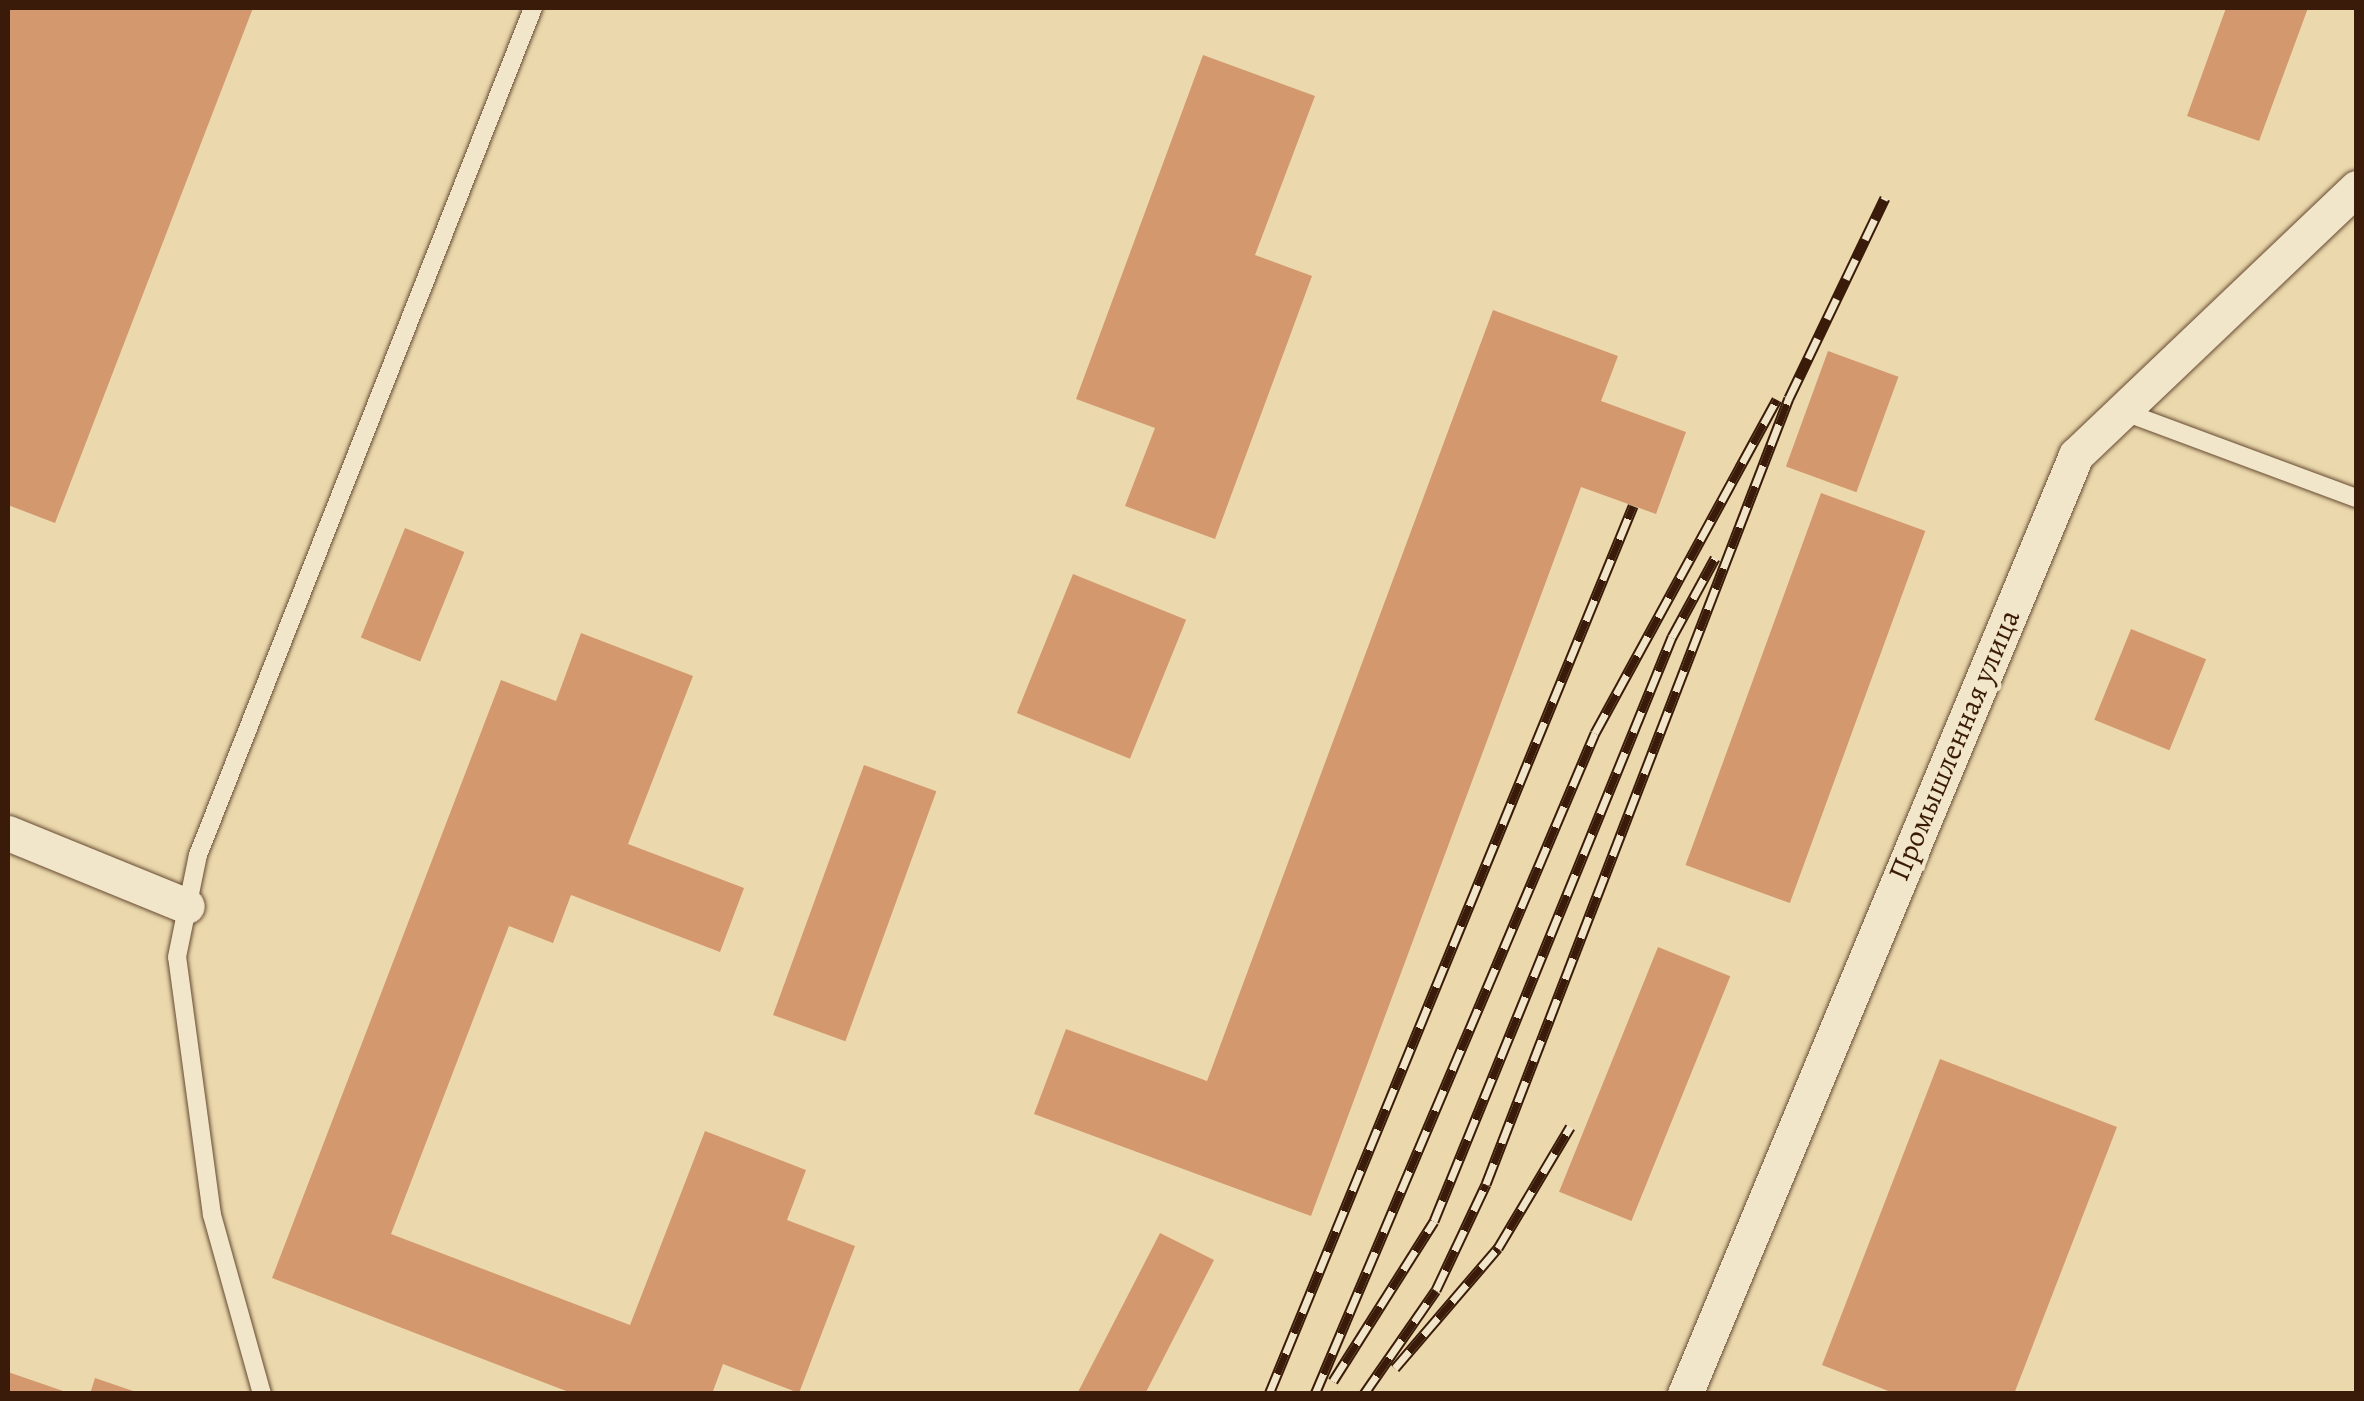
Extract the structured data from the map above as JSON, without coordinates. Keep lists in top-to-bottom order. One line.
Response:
{"streets":{"street":["Промышленная улица"]}}
